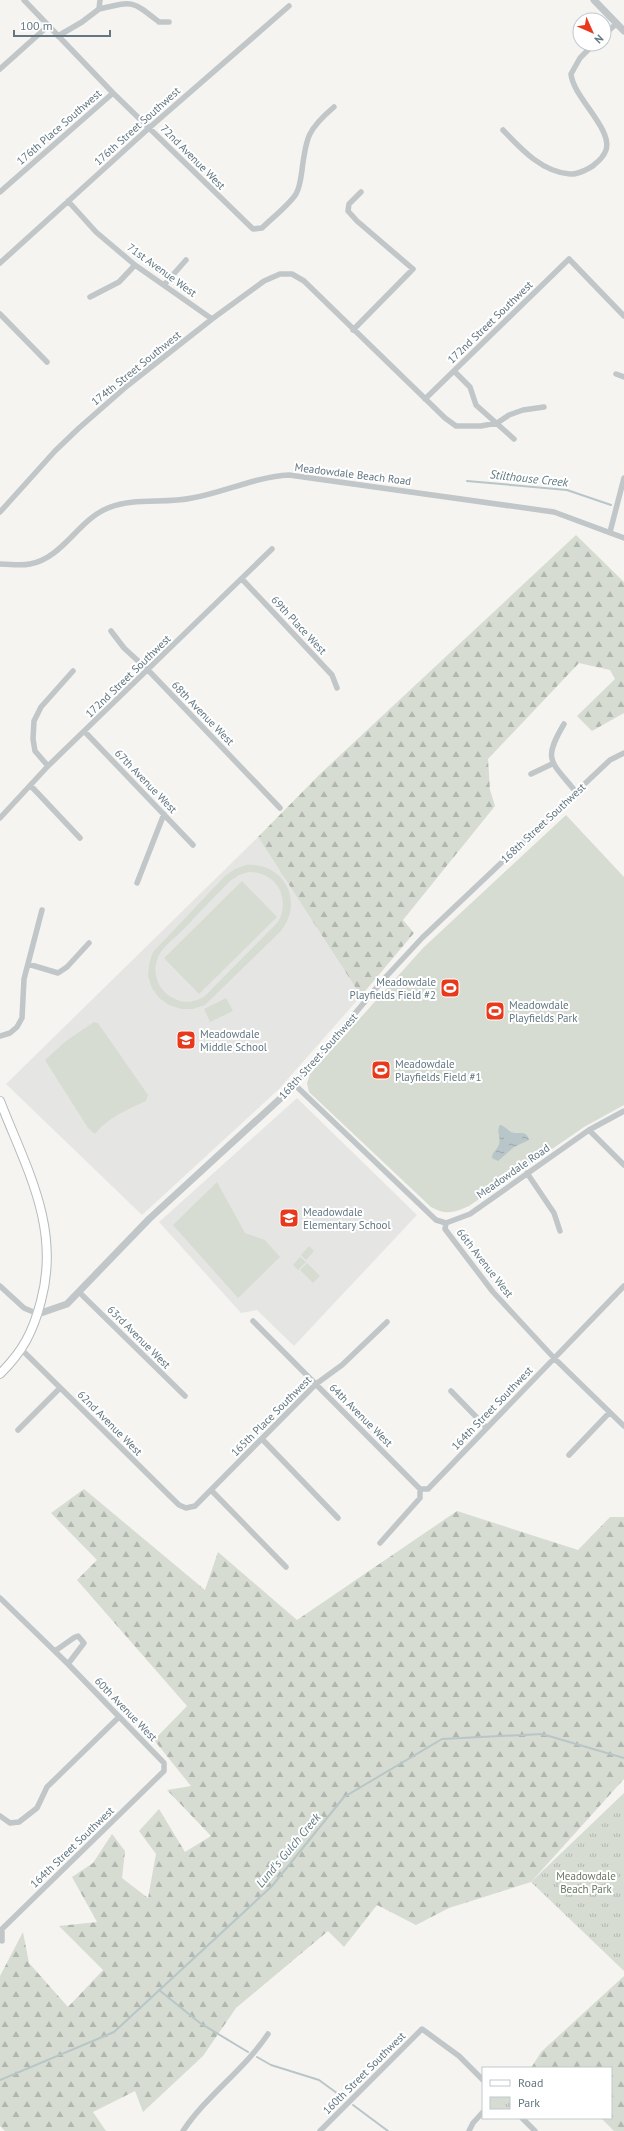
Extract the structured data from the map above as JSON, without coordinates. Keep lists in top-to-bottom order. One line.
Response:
{"streets":{"street":["176th Street Southwest","176th Place Southwest","72nd Avenue West","71st Avenue West","172nd Street Southwest","174th Street Southwest","Meadowdale Beach Road","69th Place West","68th Avenue West","67th Avenue West","168th Street Southwest","Meadowdale Road","66th Avenue West","63rd Avenue West","164th Street Southwest","64th Avenue West","165th Place Southwest","62nd Avenue West","60th Avenue West","160th Street Southwest"]},"crossings":[["176th Street Southwest","72nd Avenue West"],["176th Street Southwest","71st Avenue West"],["176th Place Southwest","72nd Avenue West"],["71st Avenue West","174th Street Southwest"],["172nd Street Southwest","69th Place West"],["172nd Street Southwest","68th Avenue West"],["172nd Street Southwest","67th Avenue West"],["168th Street Southwest","66th Avenue West"],["168th Street Southwest","63rd Avenue West"],["Meadowdale Road","66th Avenue West"],["66th Avenue West","164th Street Southwest"],["164th Street Southwest","64th Avenue West"],["164th Street Southwest","60th Avenue West"],["64th Avenue West","165th Place Southwest"],["165th Place Southwest","62nd Avenue West"]],"water":["Stilthouse Creek","Lund's Gulch Creek"],"parks":["Meadowdale Beach Park"],"places":{"sports":["Meadowdale Playfields Field #2","Meadowdale Playfields Park","Meadowdale Playfields Field #1"],"school or university":["Meadowdale Middle School","Meadowdale Elementary School"]},"legend":["Road","Park"],"scale_bar":"100 m","north":"bottom right"}
